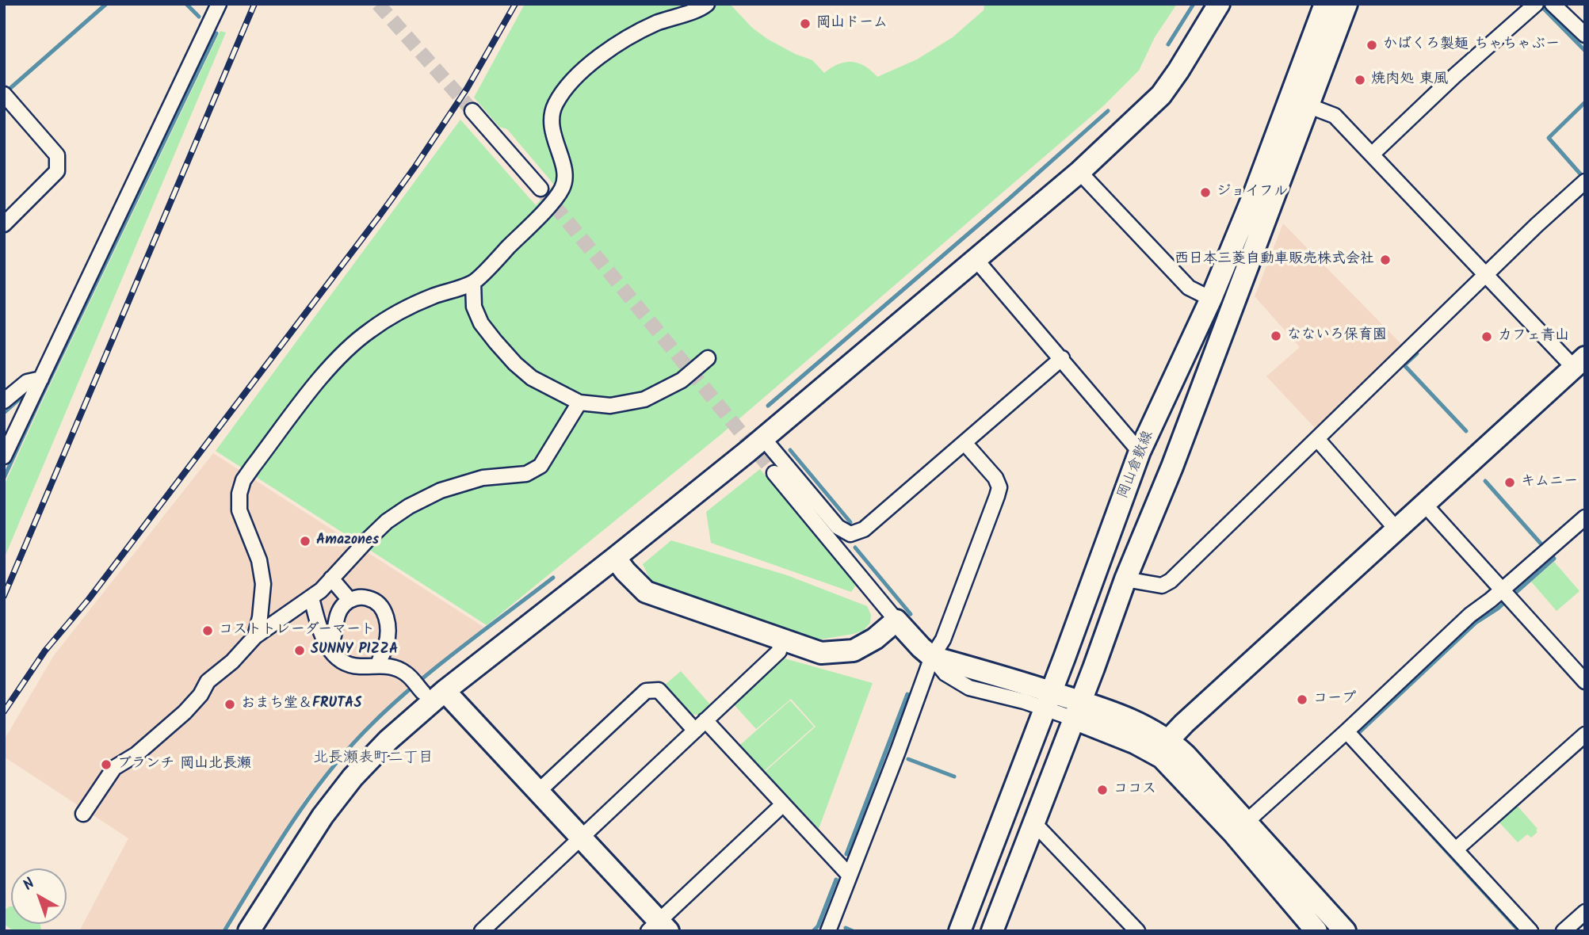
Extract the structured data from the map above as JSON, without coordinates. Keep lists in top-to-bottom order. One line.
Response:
{"streets":{"street":["岡山倉敷線"]},"districts":["北長瀬表町二丁目"],"places":["岡山ドーム","かばくろ製麺 ちゃちゃぶー","焼肉処 東風","ジョイフル","西日本三菱自動車販売株式会社","なないろ保育園","カフェ青山","キムニー","Amazones","コストトレーダーマート","SUNNY PIZZA","コープ","おまち堂＆FRUTAS","ブランチ 岡山北長瀬","ココス"],"north":"top left"}
